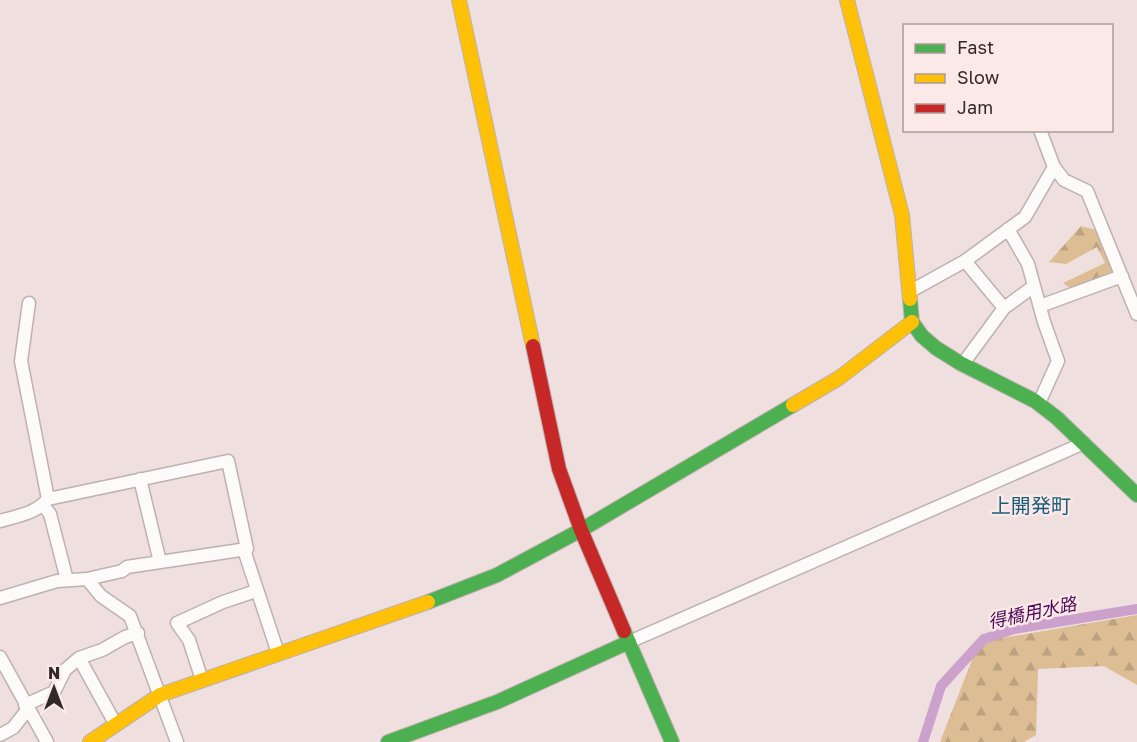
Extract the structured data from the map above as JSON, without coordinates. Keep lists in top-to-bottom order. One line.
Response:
{"districts":["上開発町"],"water":["得橋用水路"],"legend":["Fast","Slow","Jam"],"north":"top"}
